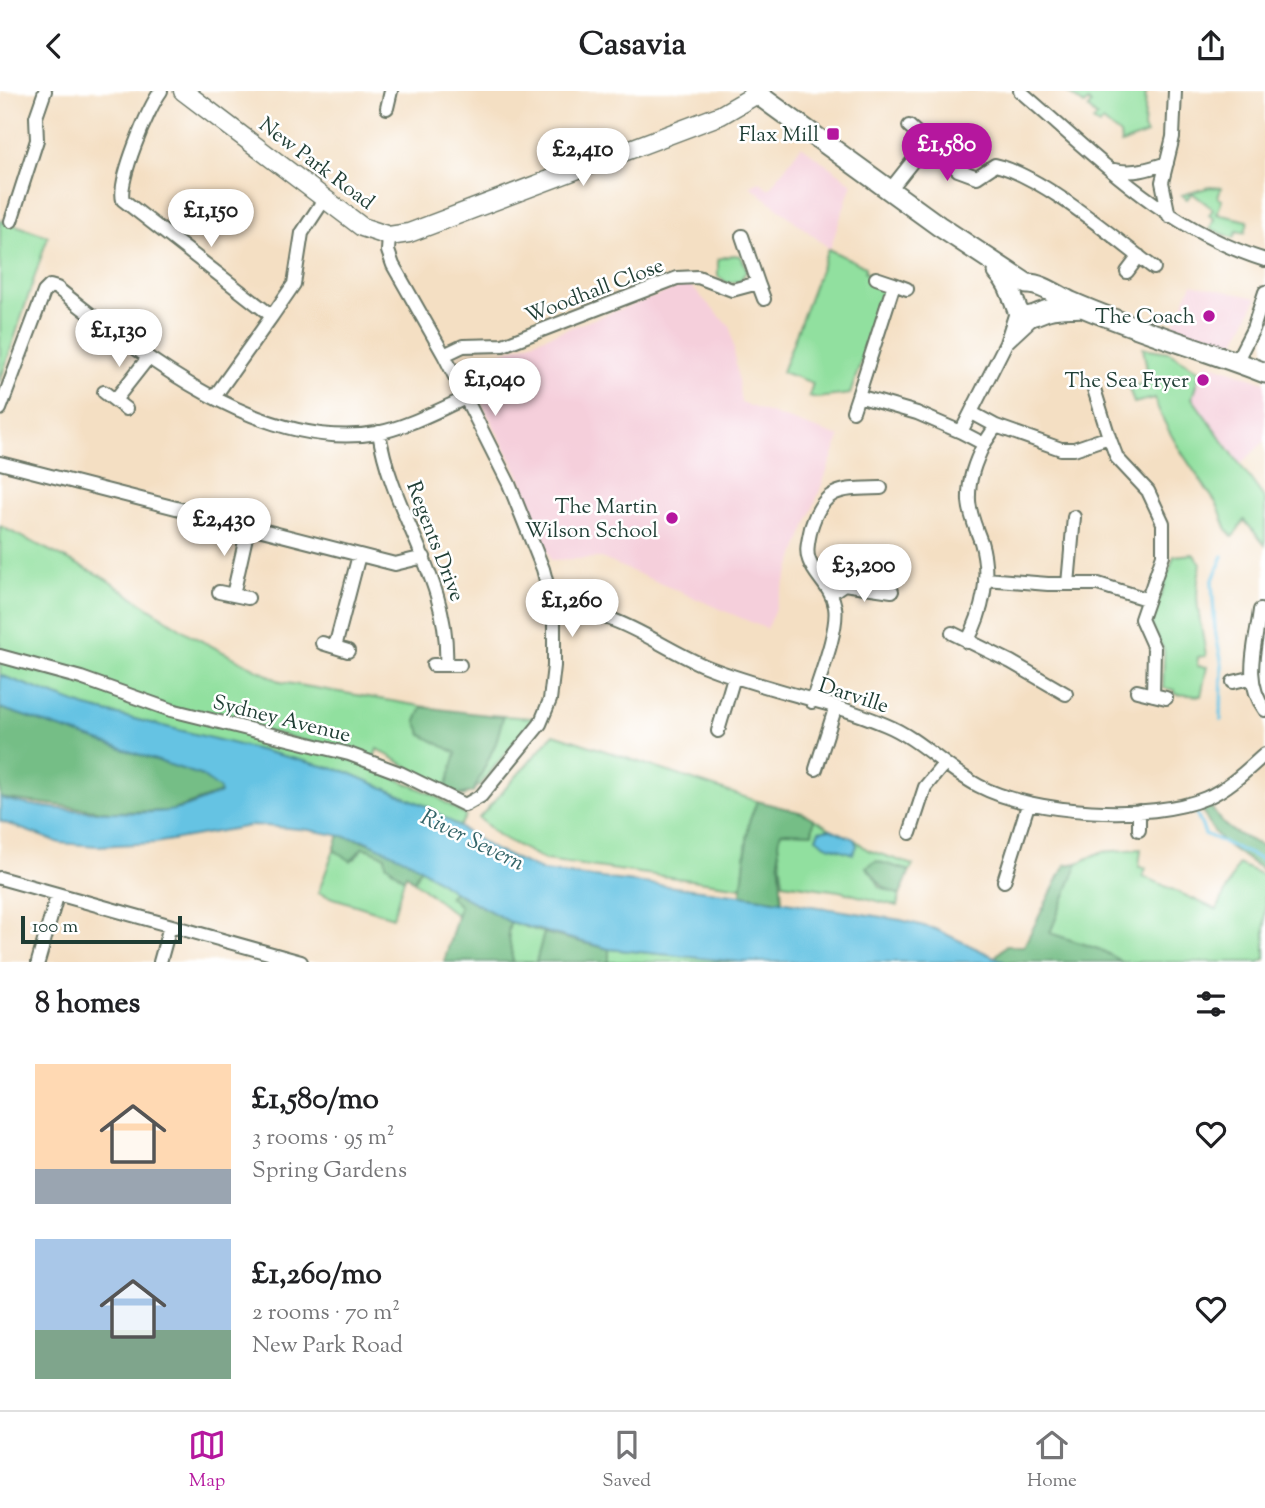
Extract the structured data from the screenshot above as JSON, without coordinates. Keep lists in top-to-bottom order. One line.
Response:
{"streets":{"street":["New Park Road","Woodhall Close","Regents Drive","Darville","Sydney Avenue"]},"crossings":[["Darville","Sydney Avenue"]],"water":["River Severn"],"places":{"transit":["Flax Mill"],"other":["The Coach","The Sea Fryer","The Martin Wilson School"]},"scale_bar":"100 m","page":{"header":"Casavia","price":["£1,580","£2,410","£1,150","£1,130","£1,040","£2,430","£3,200","£1,260"],"scale":"100 m","heading":"8 homes","list":[{"name":"£1,580/mo","note":"3 rooms · 95 m² · Spring Gardens"},{"name":"£1,260/mo","note":"2 rooms · 70 m² · New Park Road"}],"tabs":["Map","Saved","Home"]}}
